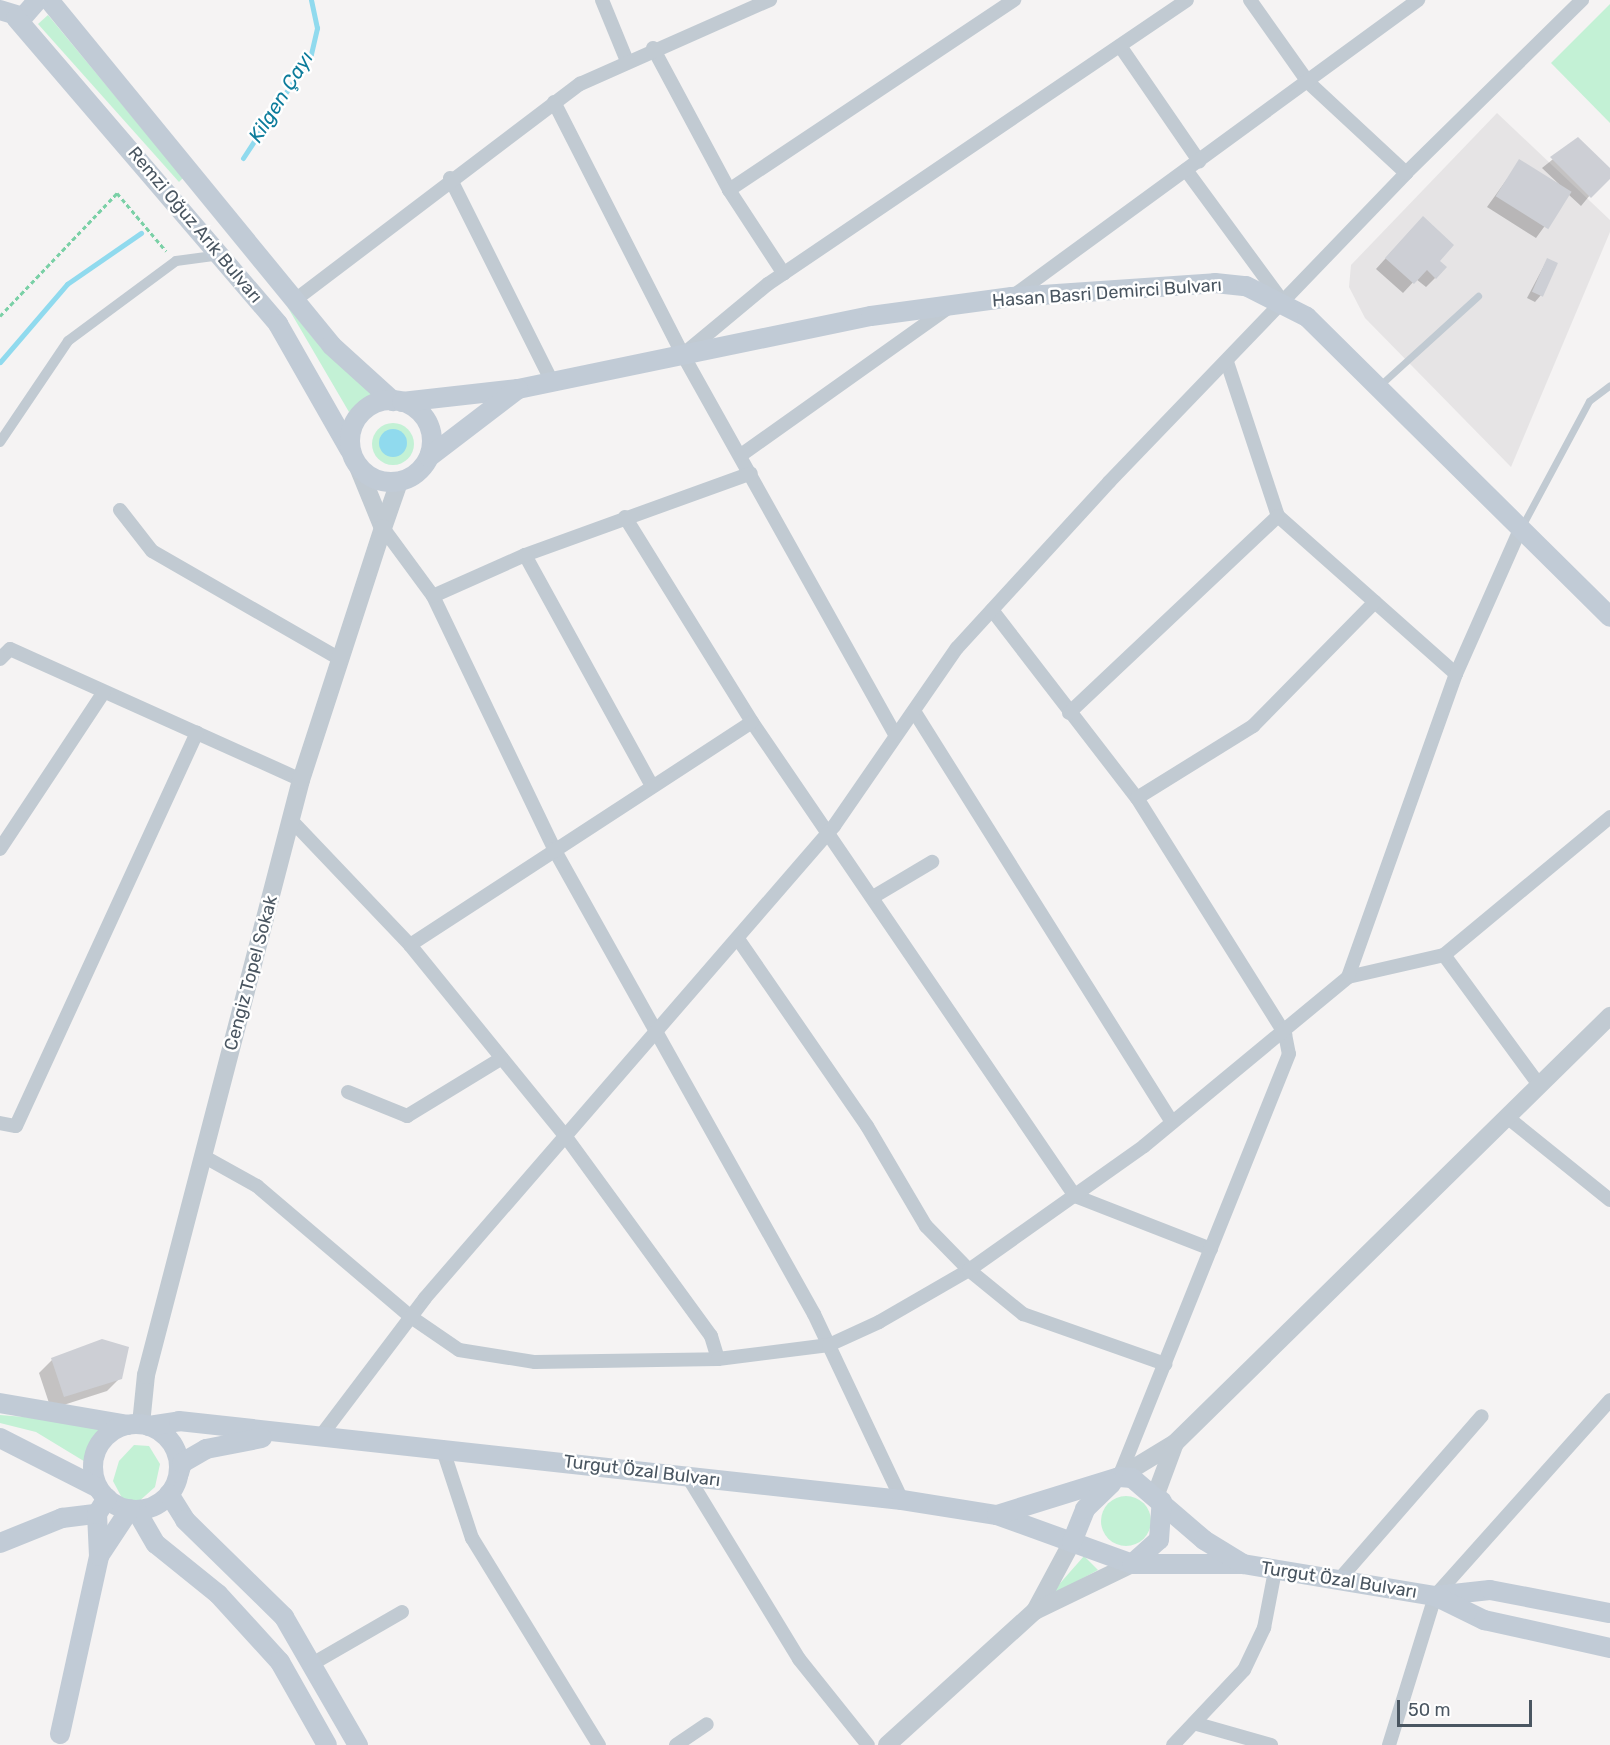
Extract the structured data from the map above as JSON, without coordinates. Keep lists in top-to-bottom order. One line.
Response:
{"streets":{"main road":["Remzi Oğuz Arık Bulvarı","Hasan Basri Demirci Bulvarı","Turgut Özal Bulvarı"],"street":["Cengiz Topel Sokak"]},"crossings":[["Remzi Oğuz Arık Bulvarı","Hasan Basri Demirci Bulvarı"],["Remzi Oğuz Arık Bulvarı","Cengiz Topel Sokak"],["Hasan Basri Demirci Bulvarı","Cengiz Topel Sokak"],["Cengiz Topel Sokak","Turgut Özal Bulvarı"]],"water":["Kilgen Çayı"],"scale_bar":"50 m"}
